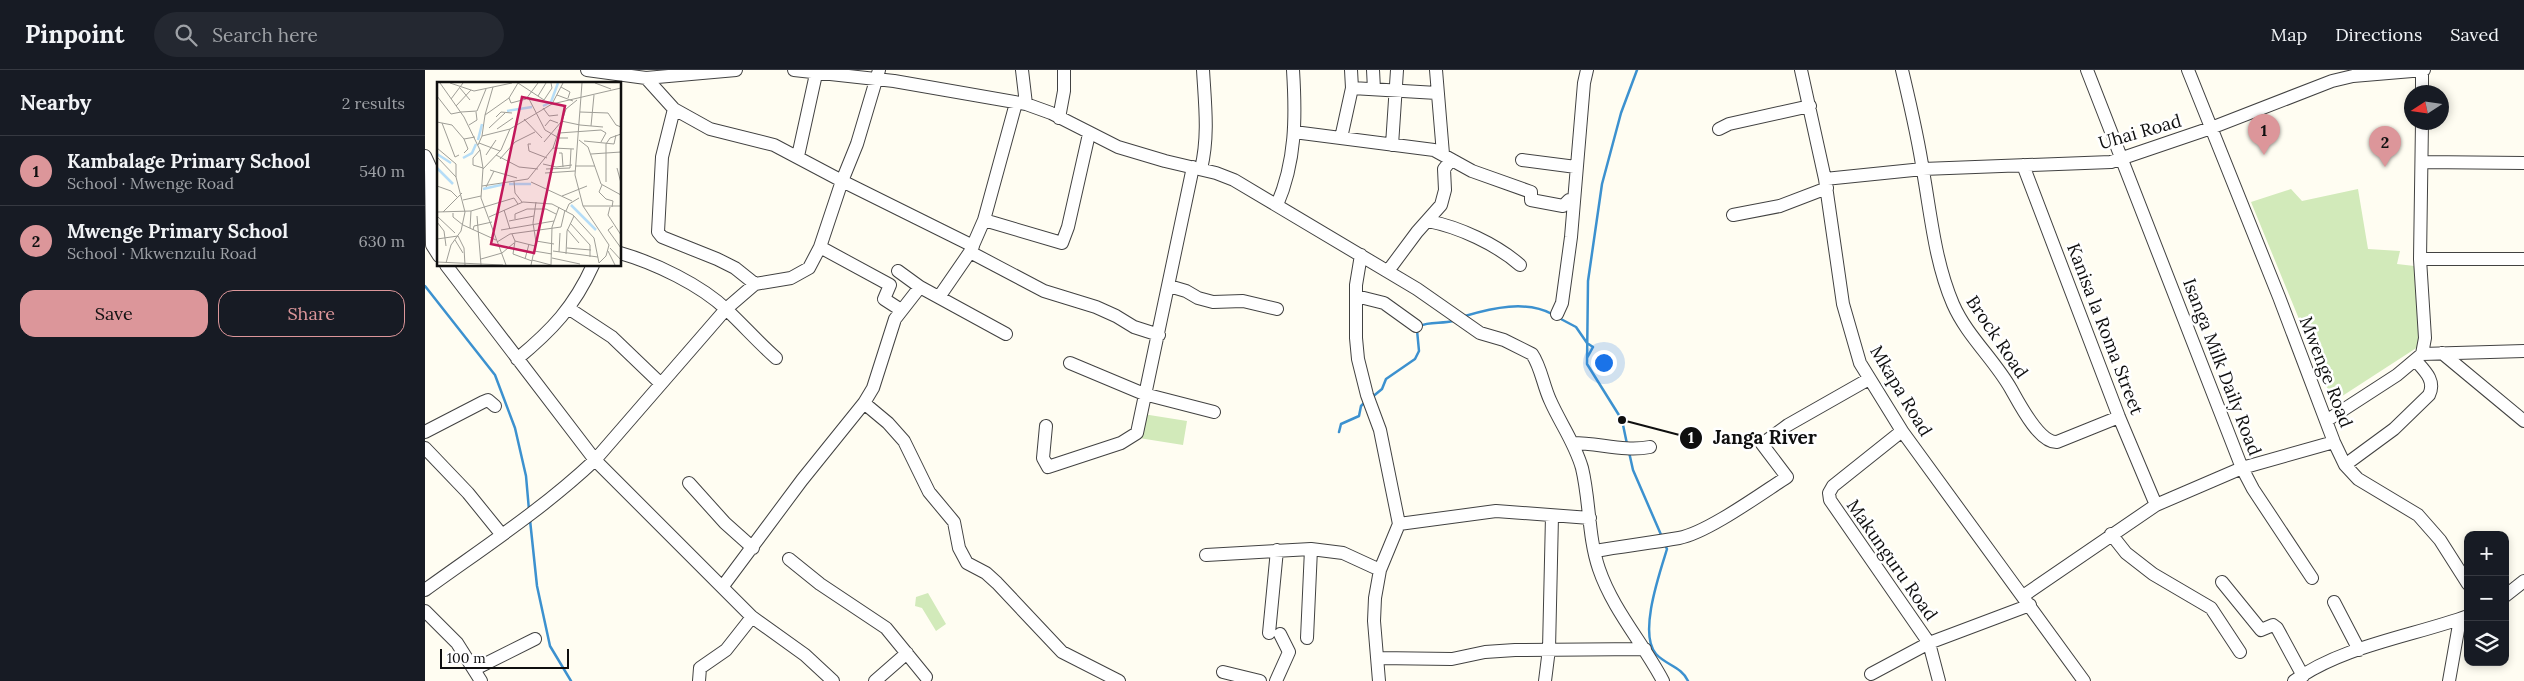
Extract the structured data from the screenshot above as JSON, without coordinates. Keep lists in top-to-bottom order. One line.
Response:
{"streets":{"street":["Uhai Road","Kanisa la Roma Street","Brock Road","Isanga Milk Daily Road","Mwenge Road","Mkapa Road","Makunguru Road"]},"crossings":[["Uhai Road","Kanisa la Roma Street"],["Uhai Road","Brock Road"],["Uhai Road","Isanga Milk Daily Road"],["Uhai Road","Mwenge Road"],["Uhai Road","Mkapa Road"],["Kanisa la Roma Street","Brock Road"],["Mkapa Road","Makunguru Road"]],"places":["Janga River"],"scale_bar":"100 m","north":"left","page":{"header":"Pinpoint","search":"Search here","nav":["Map","Directions","Saved"],"heading":["Nearby","2 results"],"pins":["1","2"],"list":[{"mark":"1","name":"Kambalage Primary School","note":"School · Mwenge Road","value":"540 m"},{"mark":"2","name":"Mwenge Primary School","note":"School · Mkwenzulu Road","value":"630 m"}],"buttons":["Save","Share"],"map_buttons":["+","−"],"scale":"100 m"}}
